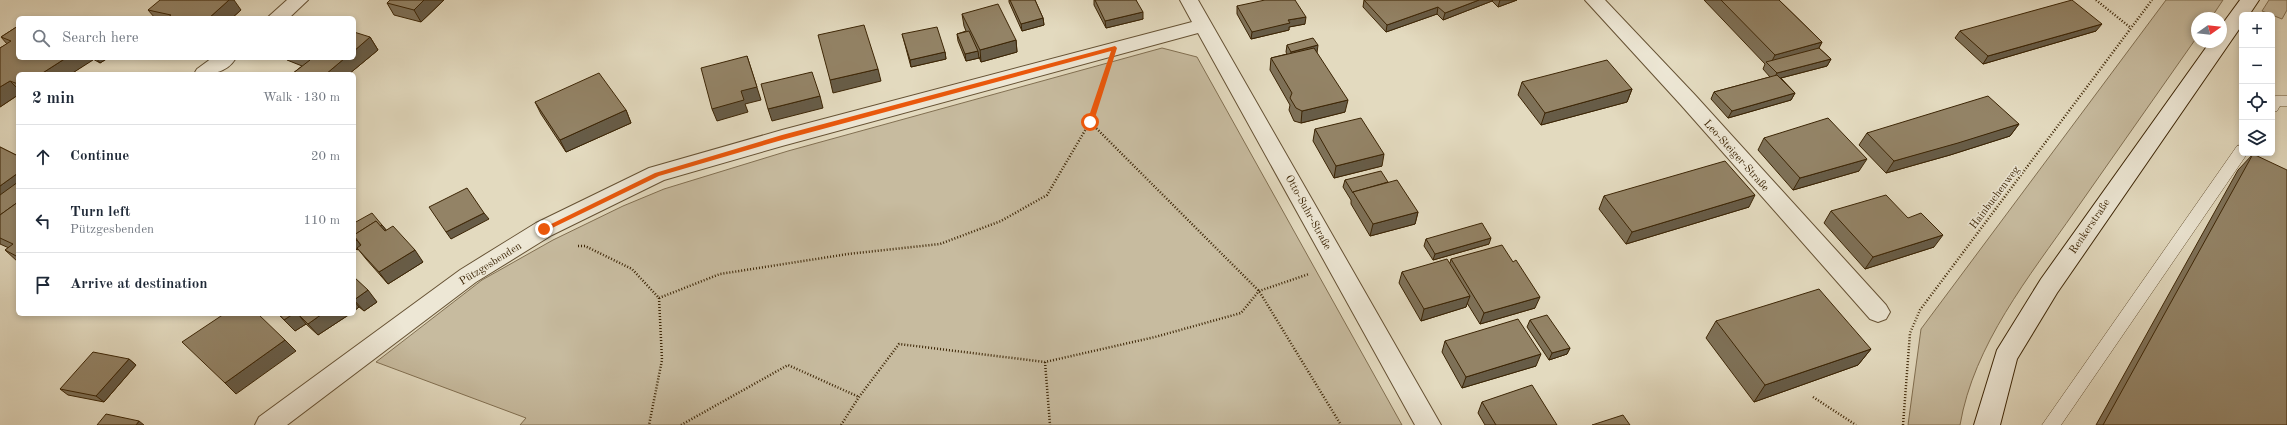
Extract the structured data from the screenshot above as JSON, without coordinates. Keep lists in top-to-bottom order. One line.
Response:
{"streets":{"street":["Leo-Steiger-Straße","Otto-Suhr-Straße","Renkerstraße","Pützgesbenden"],"path":["Hainbuchenweg"]},"crossings":[["Otto-Suhr-Straße","Pützgesbenden"]],"north":"right","page":{"map_buttons":["+","−"],"search":"Search here","heading":["2 min","Walk · 130 m"],"list":[["Continue","20 m"],["Turn left","Pützgesbenden","110 m"],"Arrive at destination"]}}
